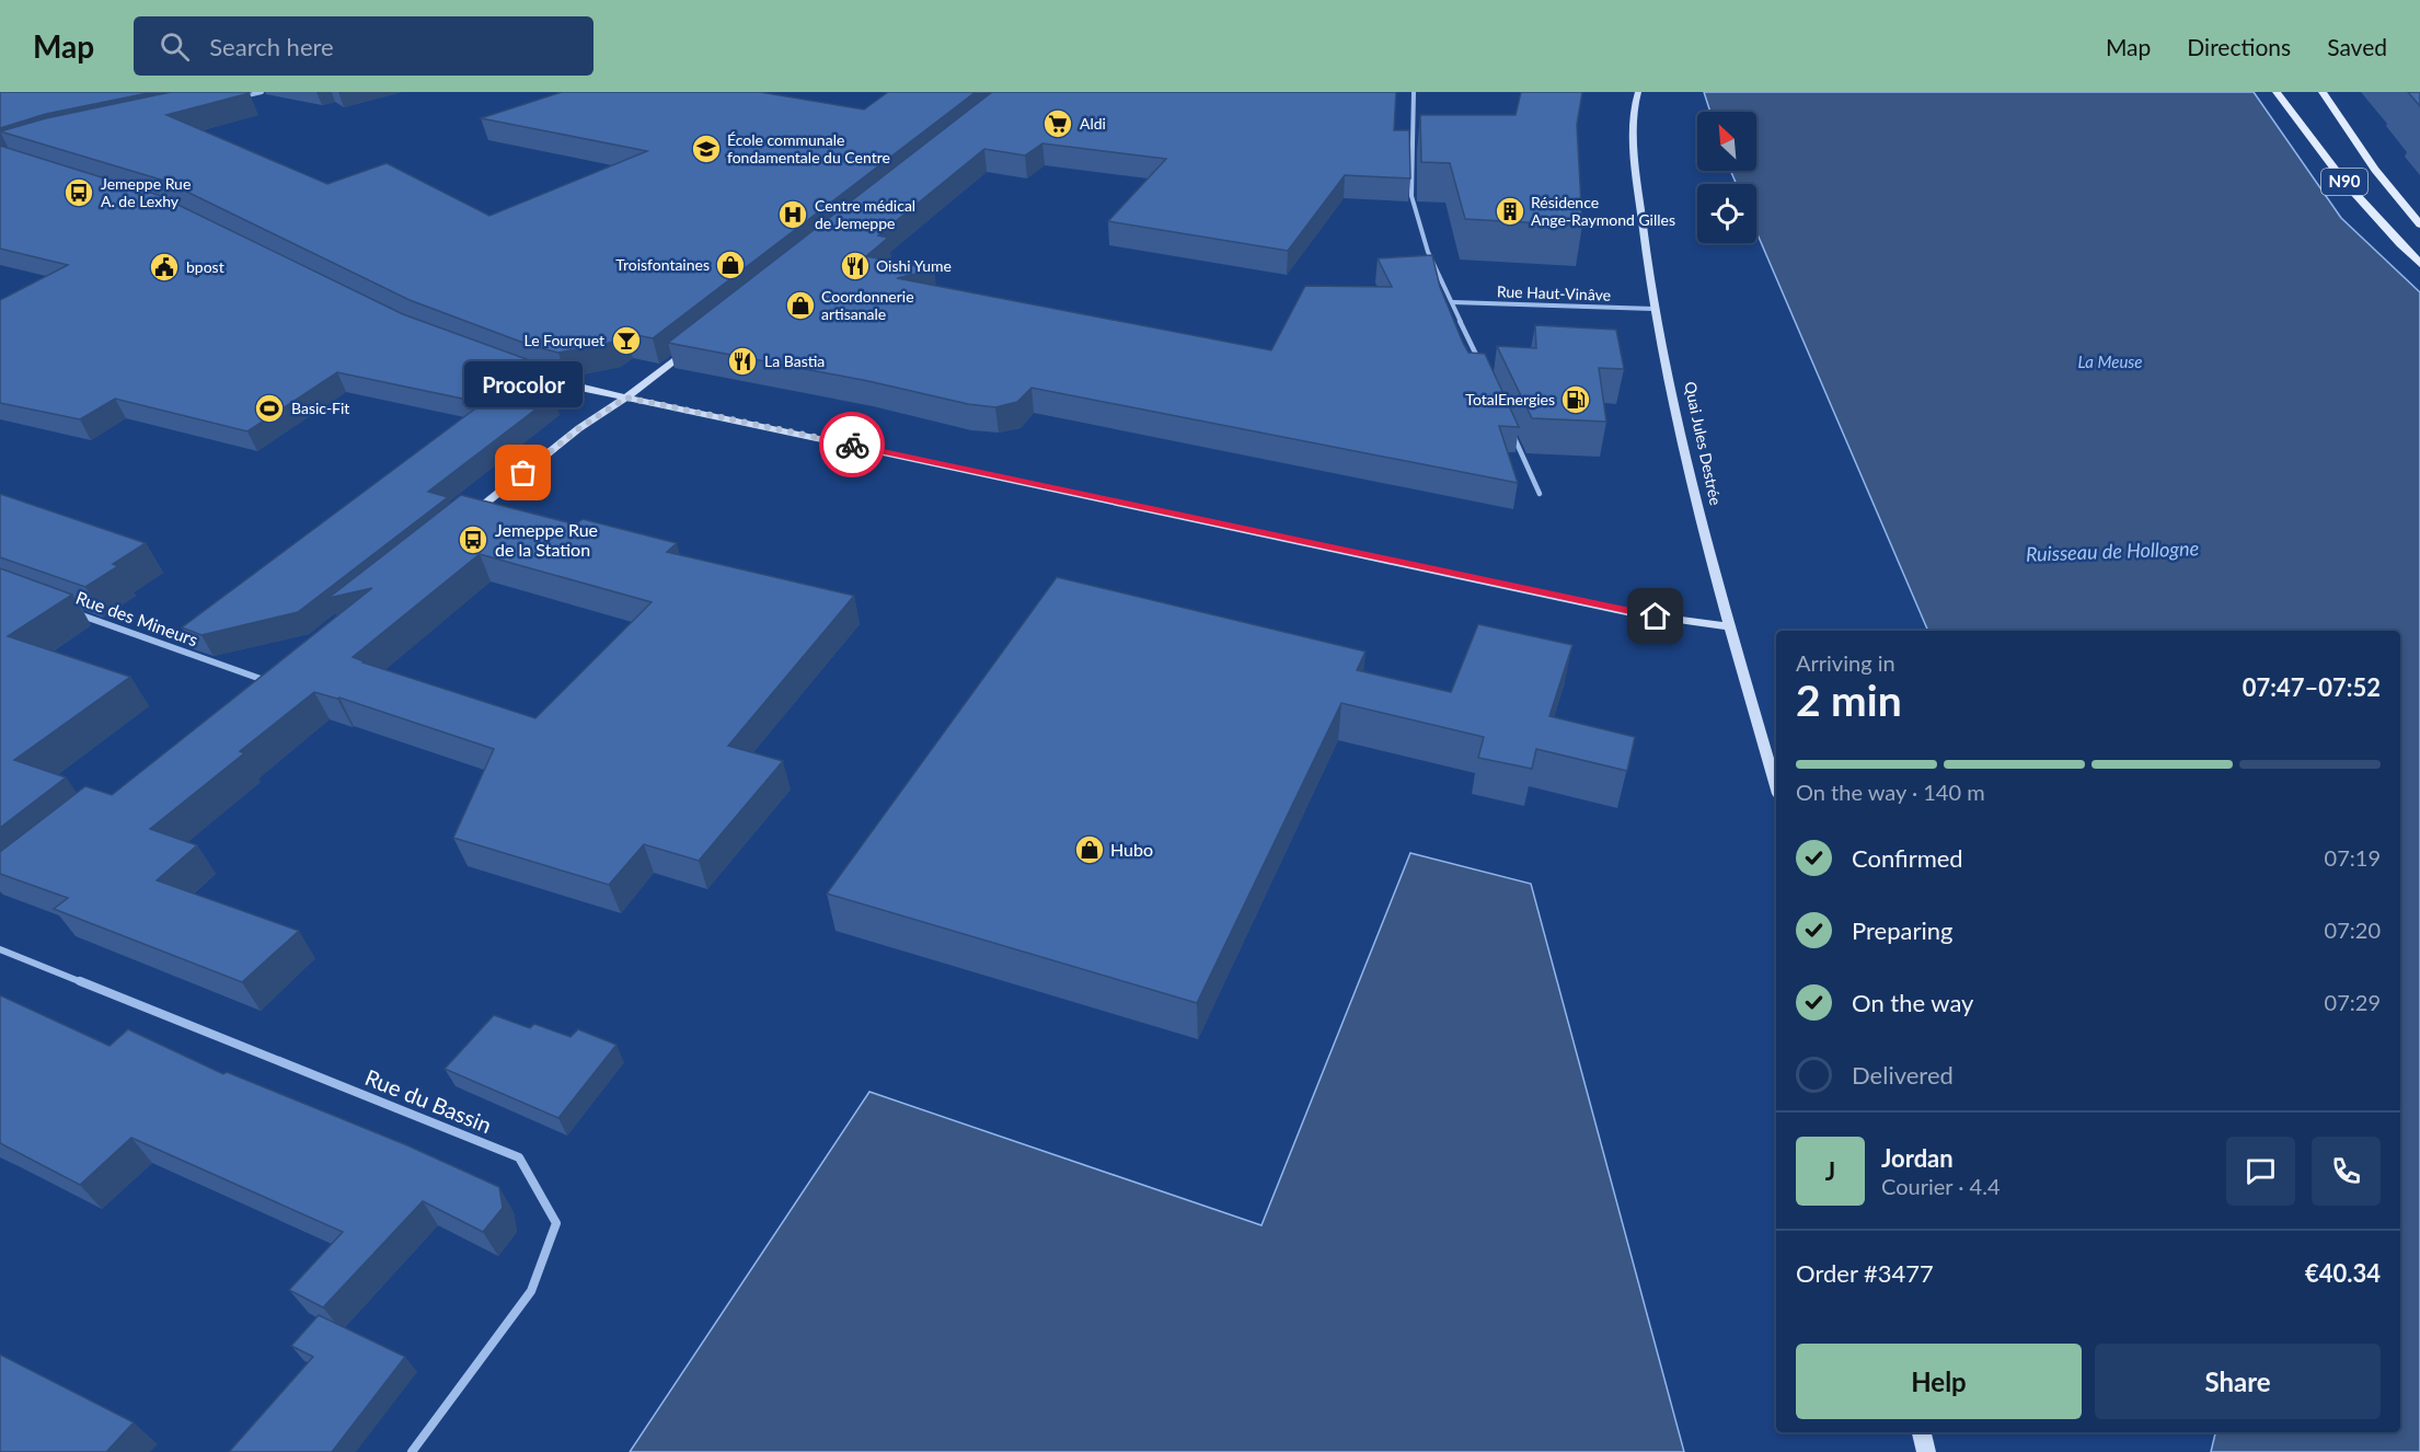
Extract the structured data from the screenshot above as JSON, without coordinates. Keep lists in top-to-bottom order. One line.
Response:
{"streets":{"main road":["N90"],"street":["Rue Haut-Vinâve","Quai Jules Destrée","Rue des Mineurs","Rue du Bassin"]},"crossings":[["Rue Haut-Vinâve","Quai Jules Destrée"]],"water":["La Meuse","Ruisseau de Hollogne"],"places":{"supermarket":["Aldi"],"school or university":["École communale fondamentale du Centre"],"bus stop":["Jemeppe Rue A. de Lexhy","Jemeppe Rue de la Station"],"building":["Résidence Ange-Raymond Gilles"],"hospital":["Centre médical de Jemeppe"],"shop":["Troisfontaines","Coordonnerie artisanale","Hubo"],"restaurant":["Oishi Yume","La Bastia"],"public building":["bpost"],"bar":["Le Fourquet"],"fuel station":["TotalEnergies"],"sports":["Basic-Fit"],"other":["Procolor"]},"north":"top left","page":{"header":"Map","search":"Search here","nav":["Map","Directions","Saved"],"bubble":"Procolor","heading":["2 min","Arriving in","07:47–07:52"],"panel":["Jordan","Courier · 4.4","Order #3477","€40.34"],"bar":"On the way · 140 m","list":[["Confirmed","07:19"],["Preparing","07:20"],["On the way","07:29"],"Delivered"],"round":"J","buttons":["Help","Share"]}}
